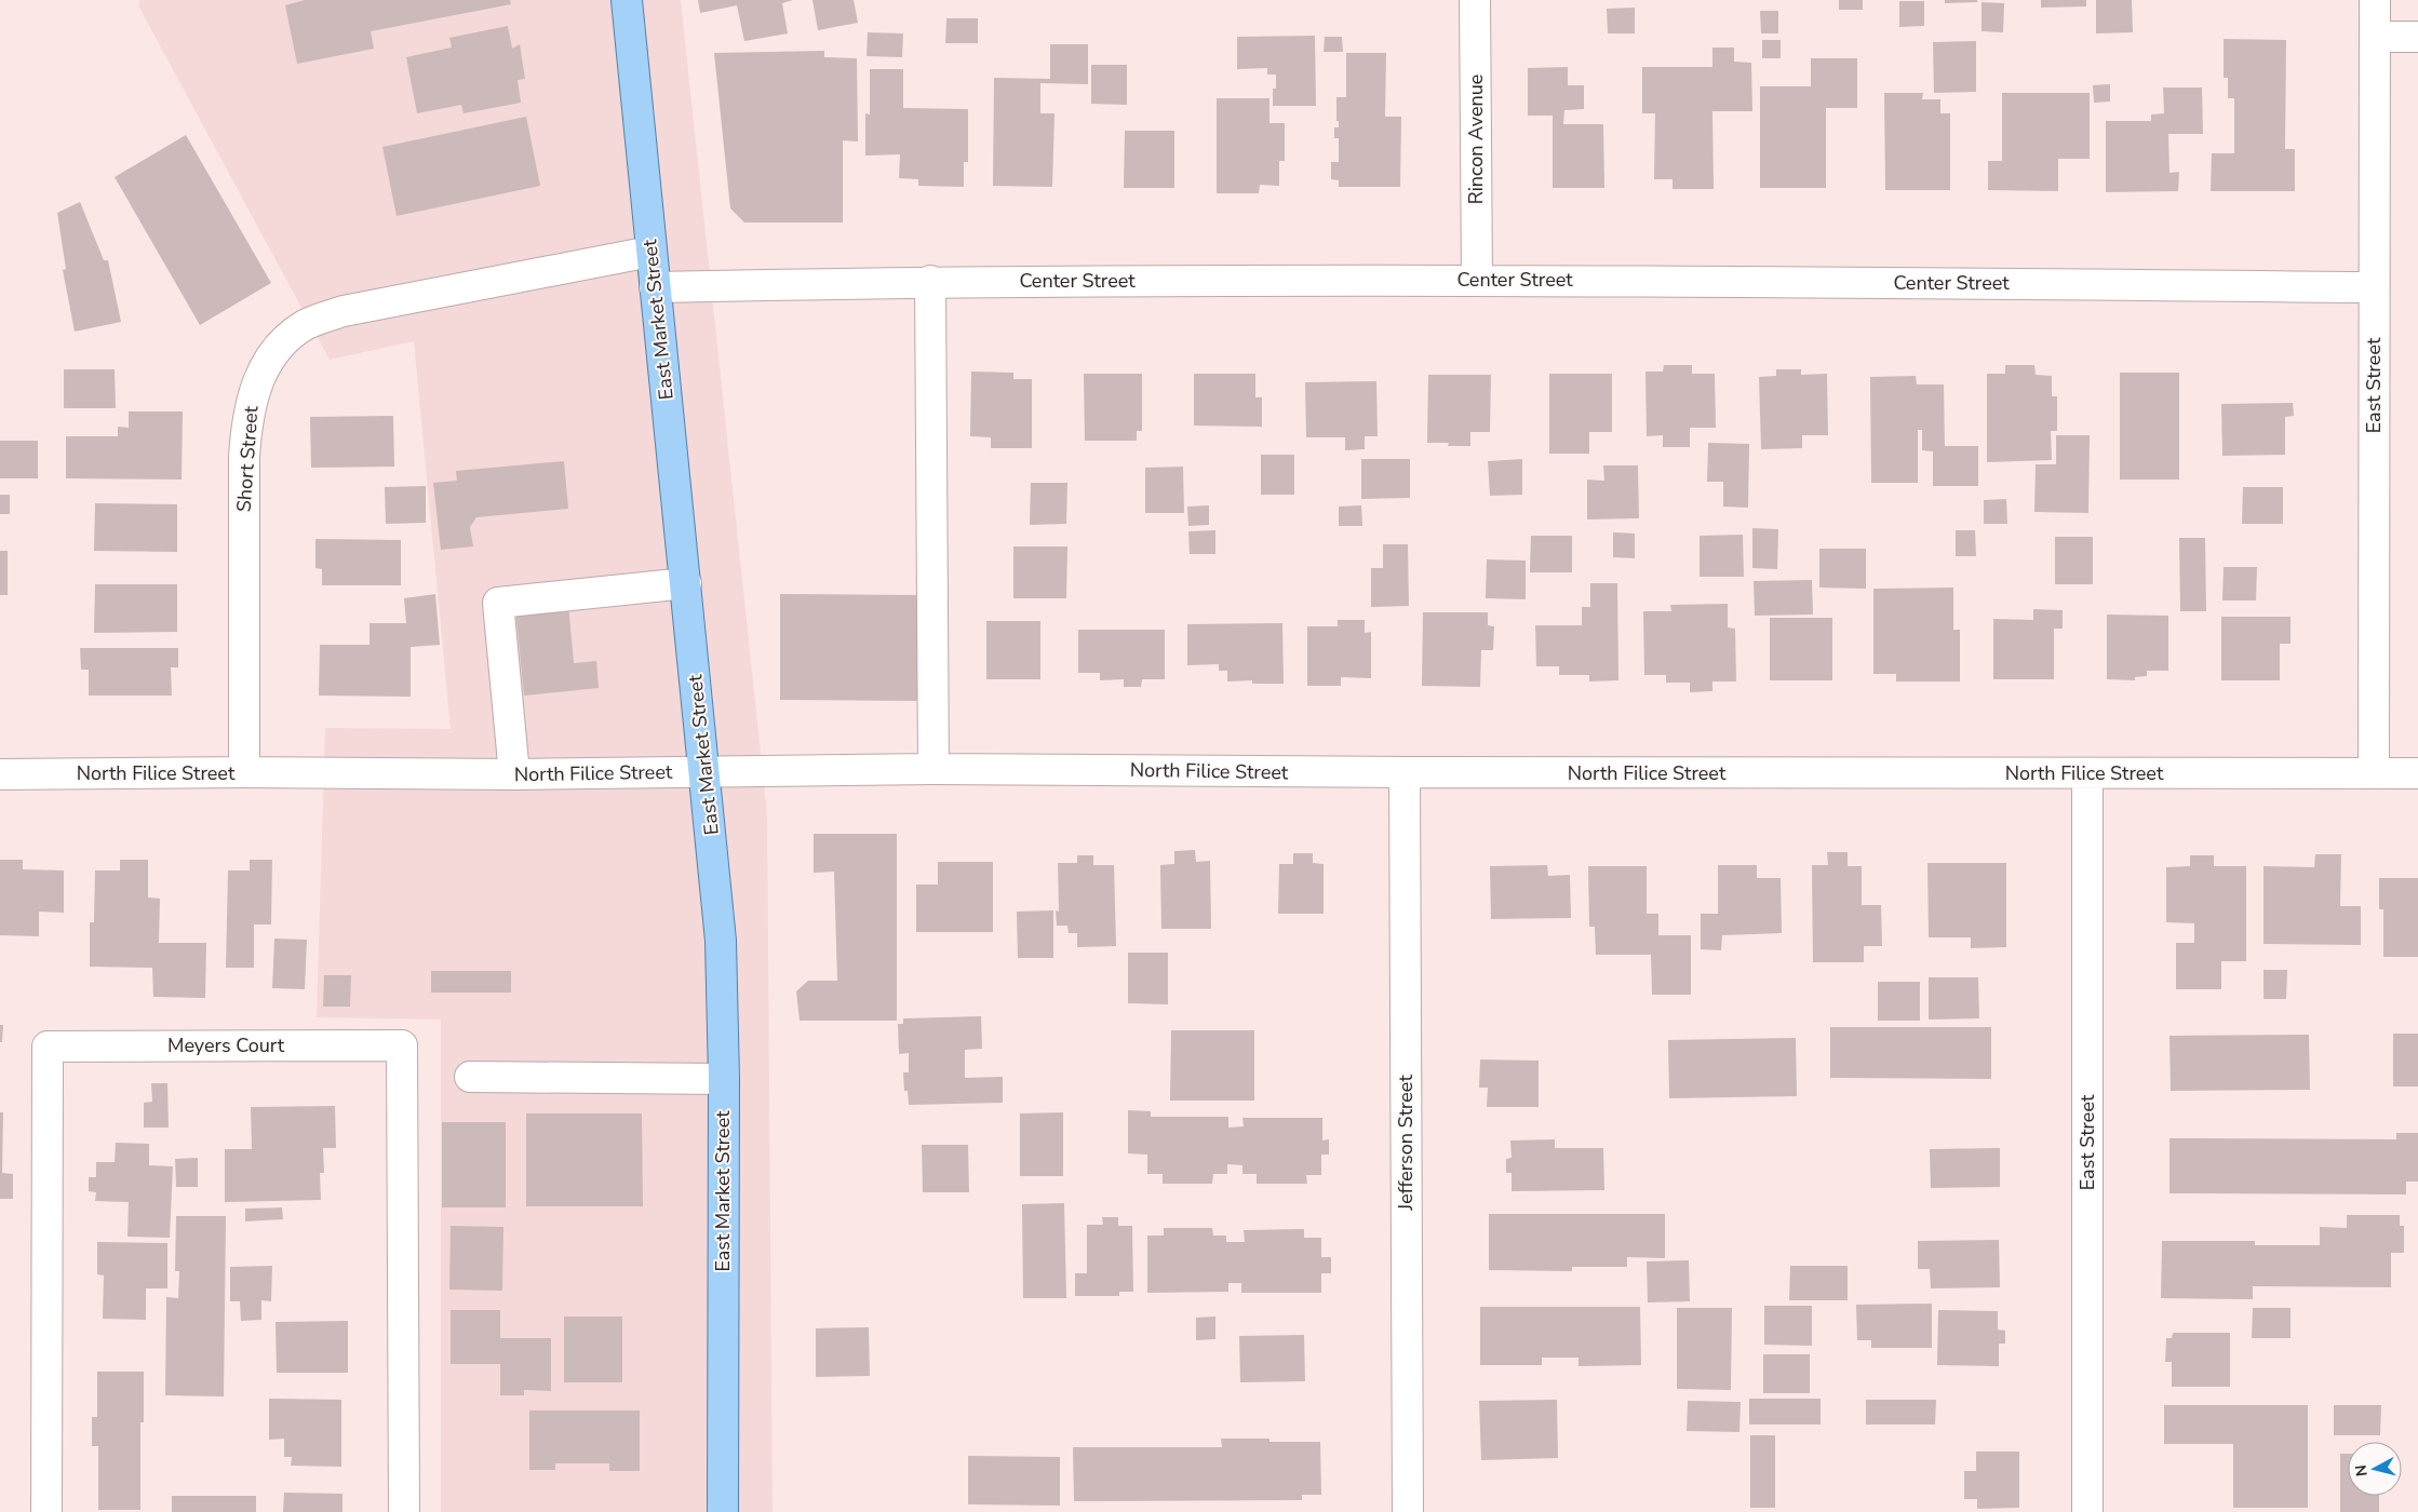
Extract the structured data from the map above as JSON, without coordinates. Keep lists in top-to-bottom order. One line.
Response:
{"streets":{"main road":["East Market Street"],"street":["Rincon Avenue","Center Street","East Street","Short Street","North Filice Street","Meyers Court","Jefferson Street"]},"crossings":[["Rincon Avenue","Center Street"],["Center Street","East Market Street"],["Center Street","East Street"],["East Market Street","Short Street"],["East Market Street","North Filice Street"],["East Street","North Filice Street"],["Short Street","North Filice Street"],["North Filice Street","Jefferson Street"]],"north":"left"}
